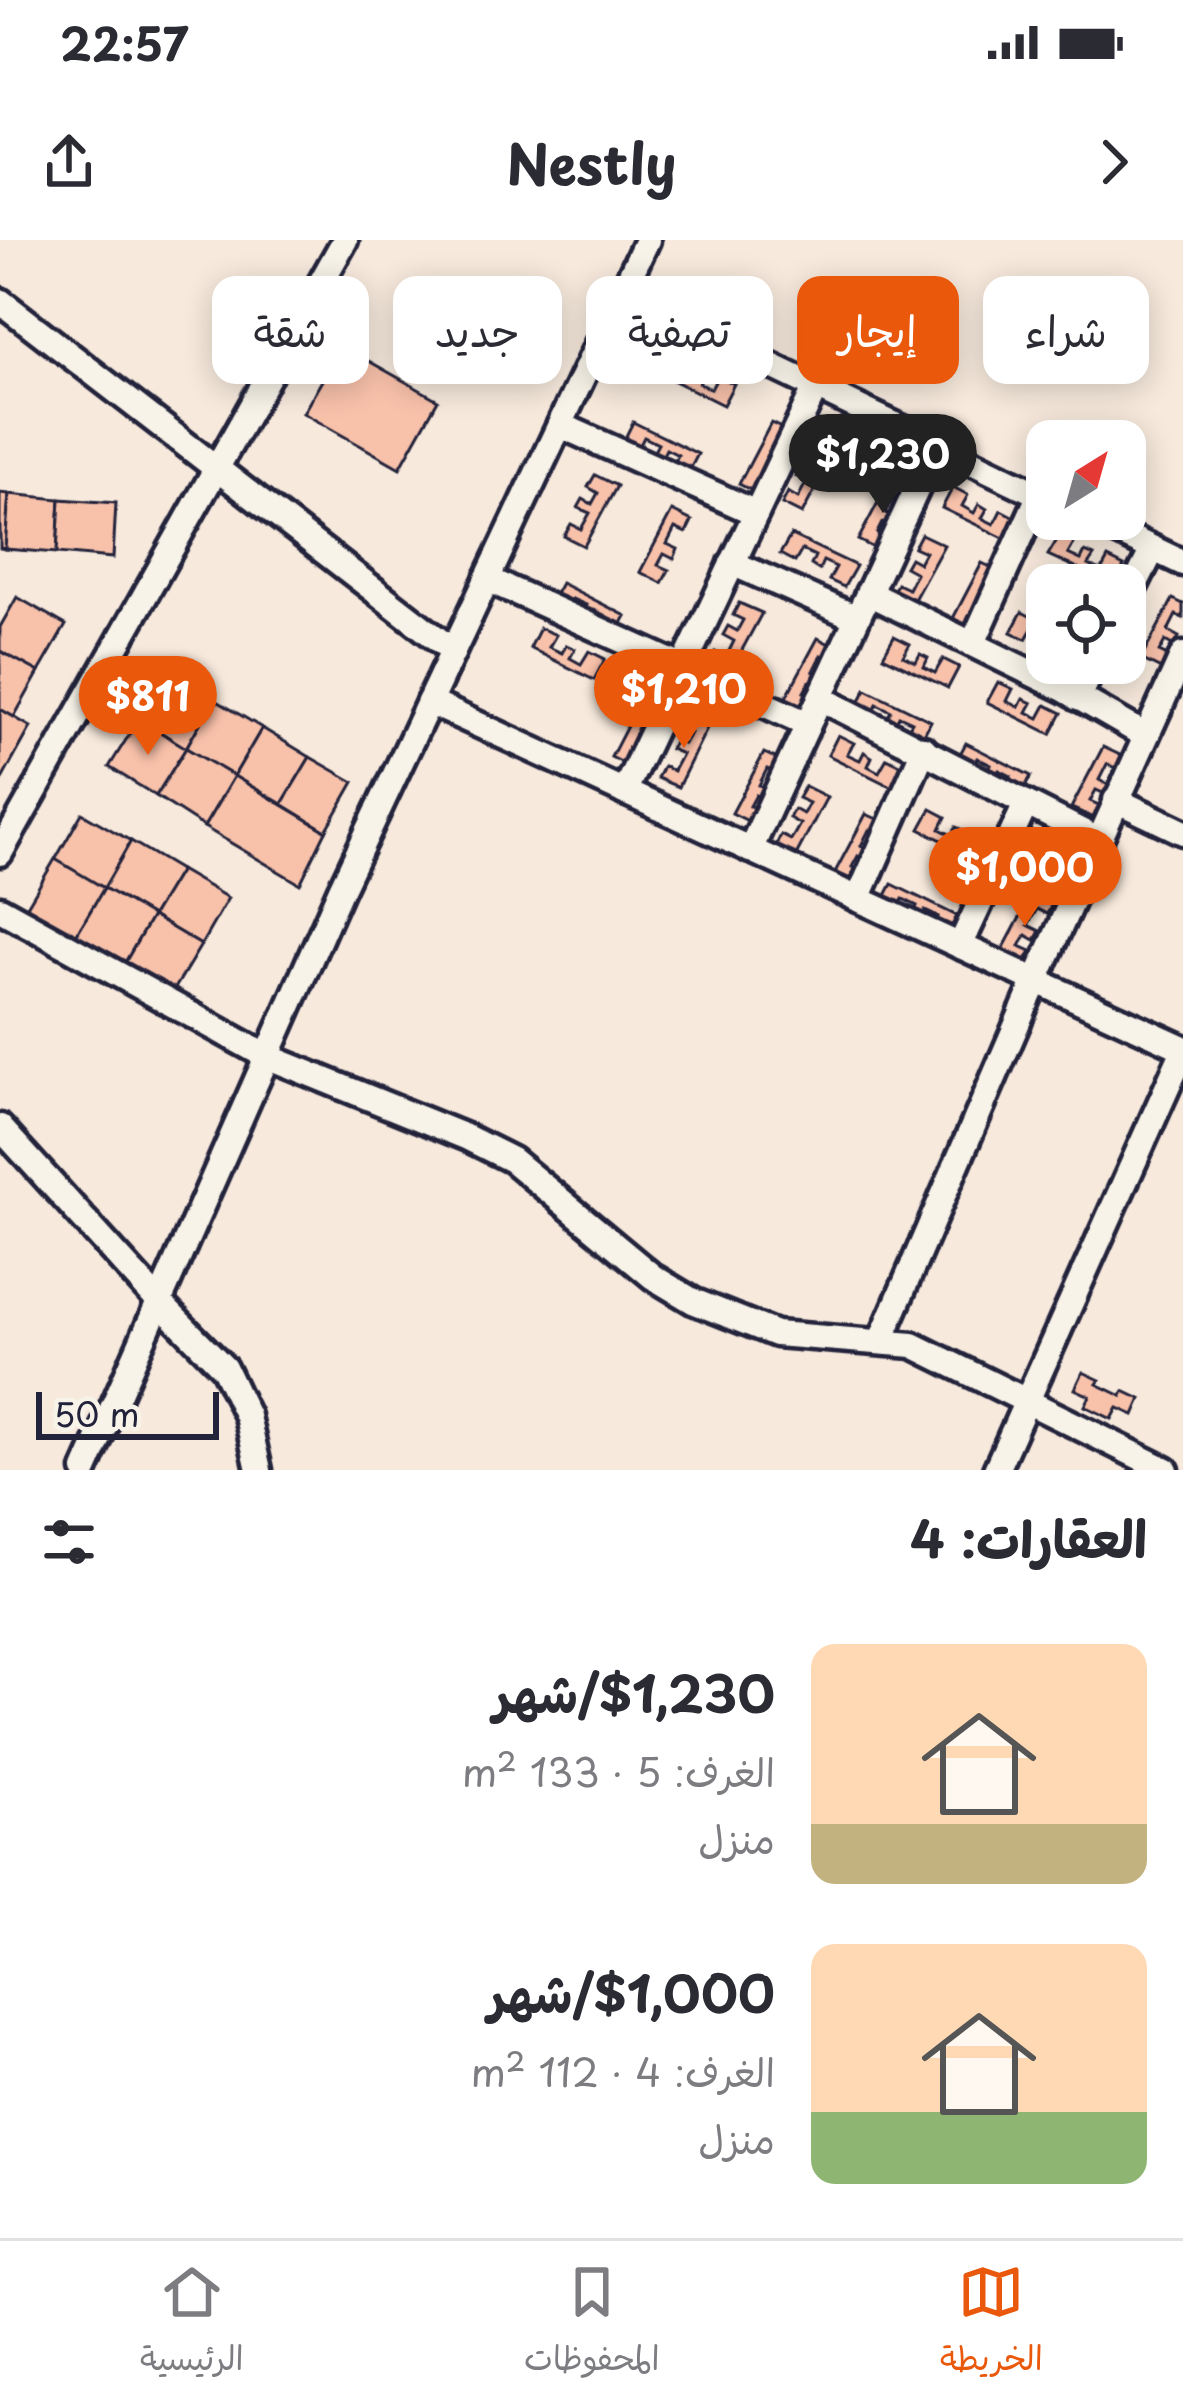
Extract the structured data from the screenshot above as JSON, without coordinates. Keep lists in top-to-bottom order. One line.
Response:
{"scale_bar":"50 m","north":"top right","page":{"status":"22:57","header":"Nestly","chip":["شراء","إيجار","تصفية","جديد","شقة"],"price":["$1,230","$1,210","$811","$1,000"],"scale":"50 m","heading":"العقارات: 4","list":[{"name":"$1,230/شهر","note":"الغرف: 5 · 133 m² · منزل"},{"name":"$1,000/شهر","note":"الغرف: 4 · 112 m² · منزل"}],"tabs":["الخريطة","المحفوظات","الرئيسية"]}}
